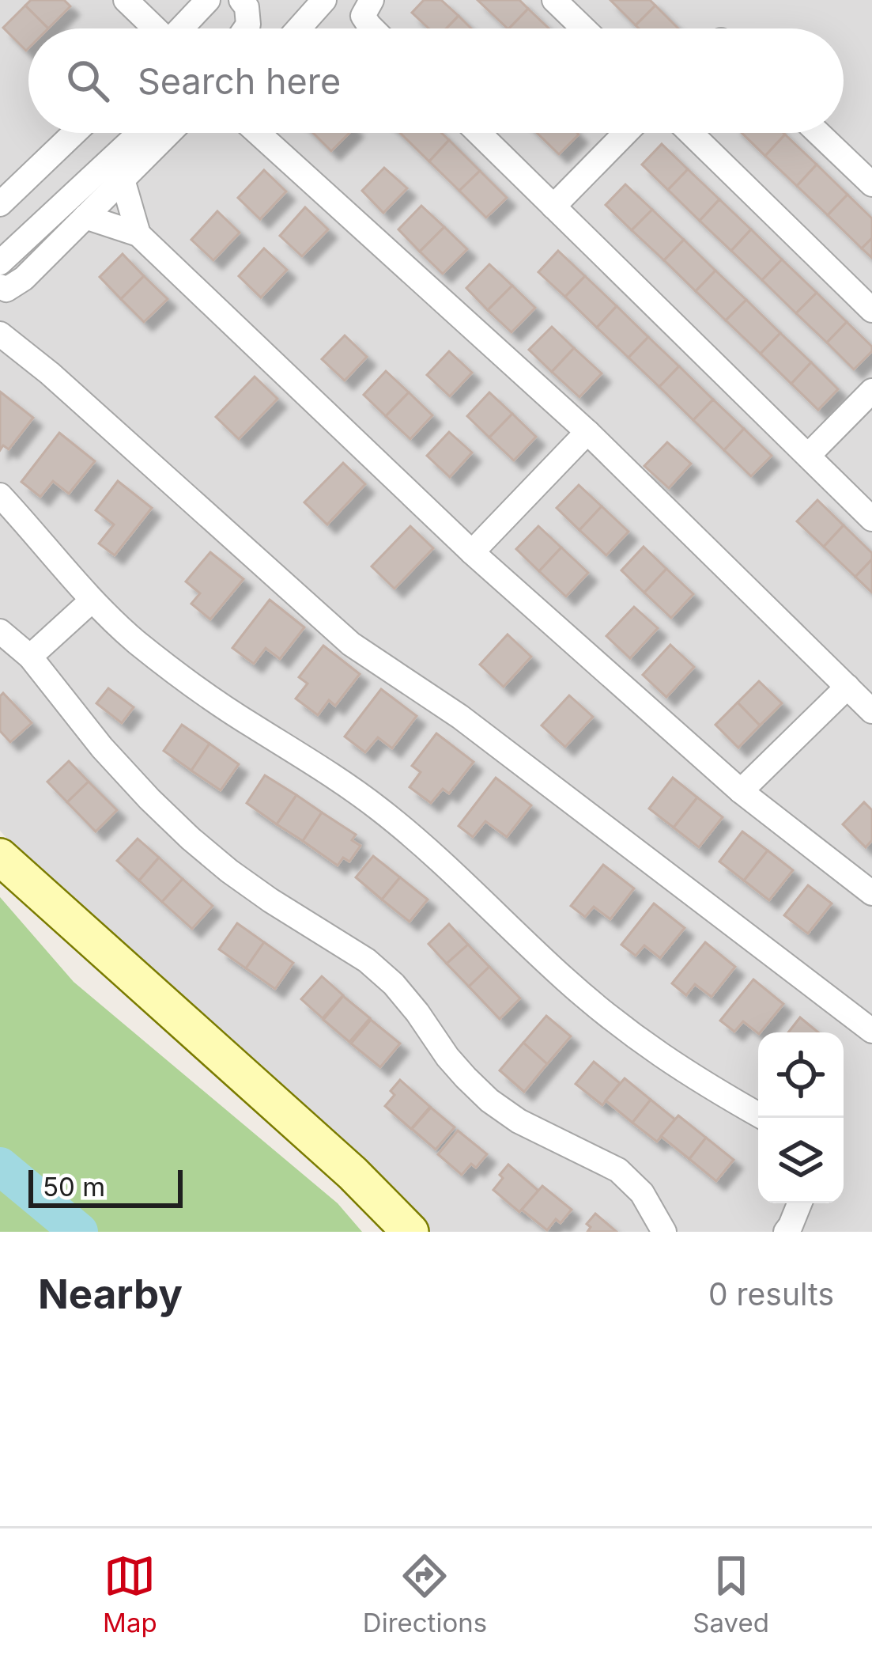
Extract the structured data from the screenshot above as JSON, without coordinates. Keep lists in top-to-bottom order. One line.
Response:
{"scale_bar":"50 m","page":{"search":"Search here","scale":"50 m","heading":["Nearby","0 results"],"nav":["Map","Directions","Saved"]}}
